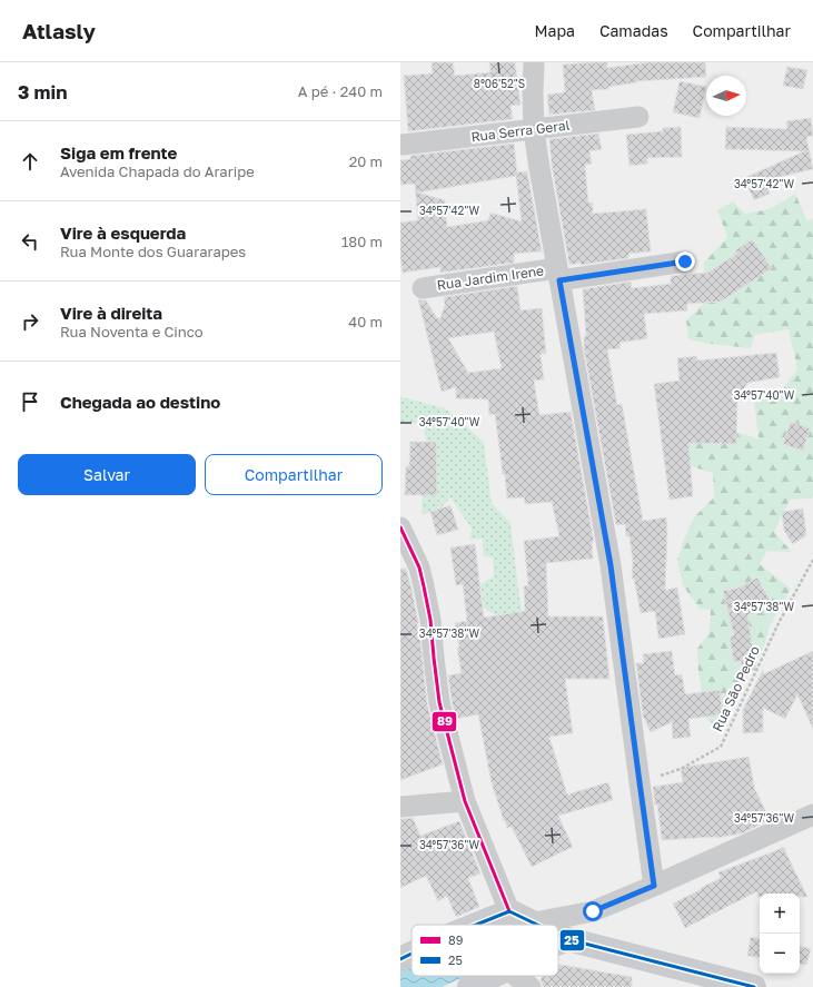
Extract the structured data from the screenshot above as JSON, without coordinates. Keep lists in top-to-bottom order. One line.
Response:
{"streets":{"street":["Rua Serra Geral","Rua Jardim Irene"],"path":["Rua São Pedro"]},"lines":["transit line 89","transit line 25"],"legend":["89","25"],"north":"right","page":{"header":"Atlasly","nav":["Mapa","Camadas","Compartilhar"],"heading":["3 min","A pé · 240 m"],"list":[["Siga em frente","Avenida Chapada do Araripe","20 m"],["Vire à esquerda","Rua Monte dos Guararapes","180 m"],["Vire à direita","Rua Noventa e Cinco","40 m"],"Chegada ao destino"],"buttons":["Salvar","Compartilhar"],"map_buttons":["+","−"]},"coordinates":["8°06'52\"S","34°57'42\"W","34°57'40\"W","34°57'38\"W","34°57'36\"W"]}
